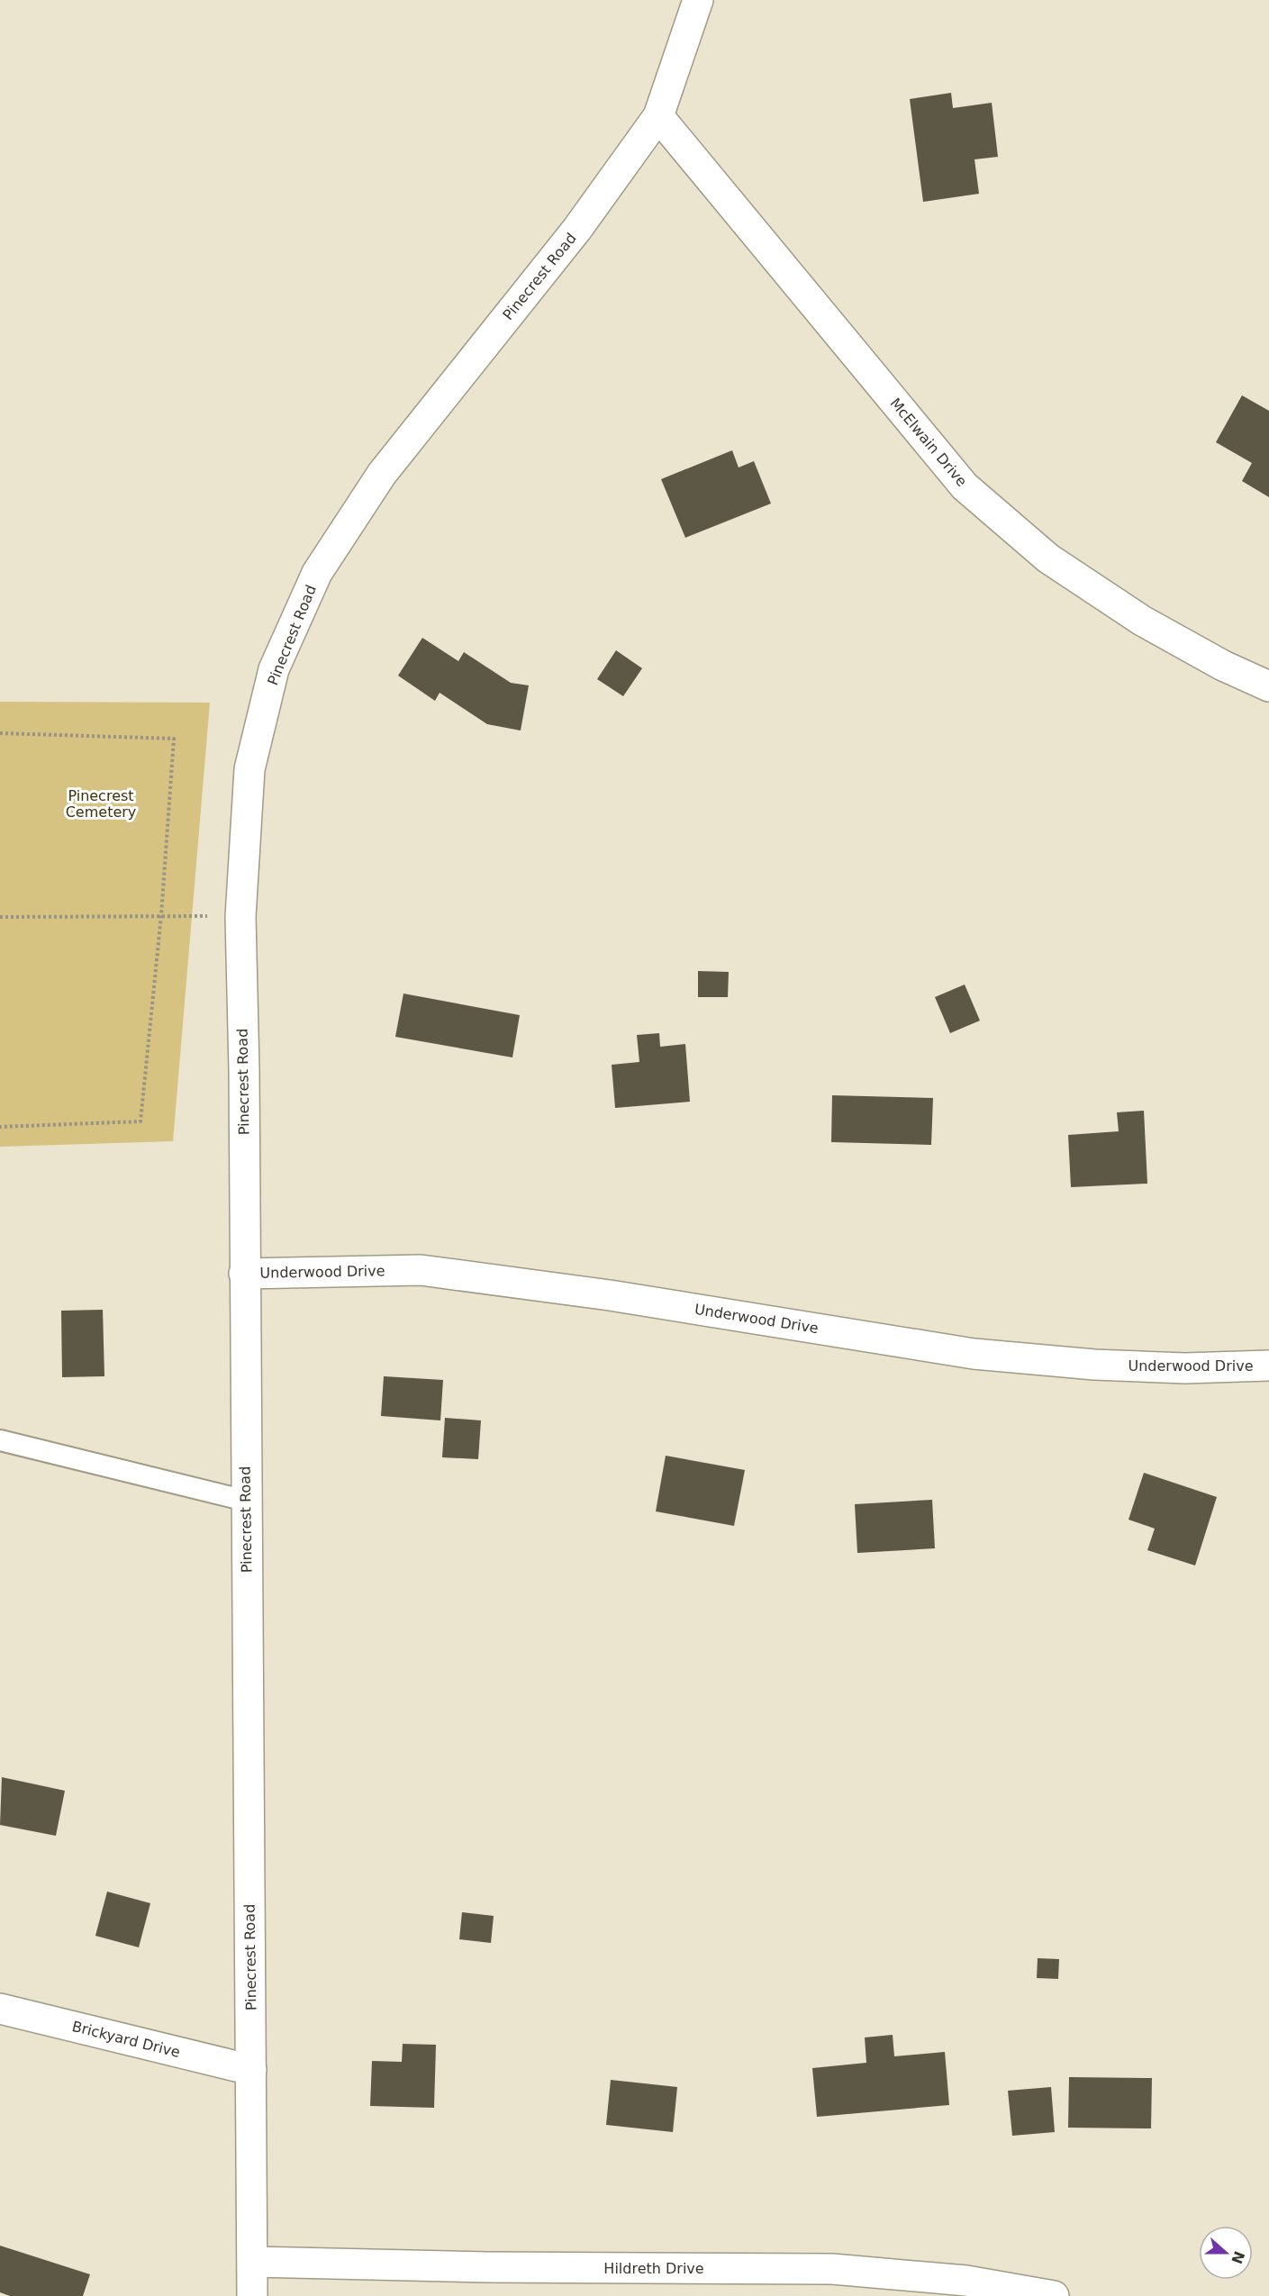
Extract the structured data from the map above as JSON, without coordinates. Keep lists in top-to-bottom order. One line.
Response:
{"streets":{"street":["Pinecrest Road","McElwain Drive","Underwood Drive","Brickyard Drive","Hildreth Drive"]},"crossings":[["Pinecrest Road","McElwain Drive"],["Pinecrest Road","Underwood Drive"],["Pinecrest Road","Brickyard Drive"],["Pinecrest Road","Hildreth Drive"]],"parks":["Pinecrest Cemetery"],"north":"right"}
